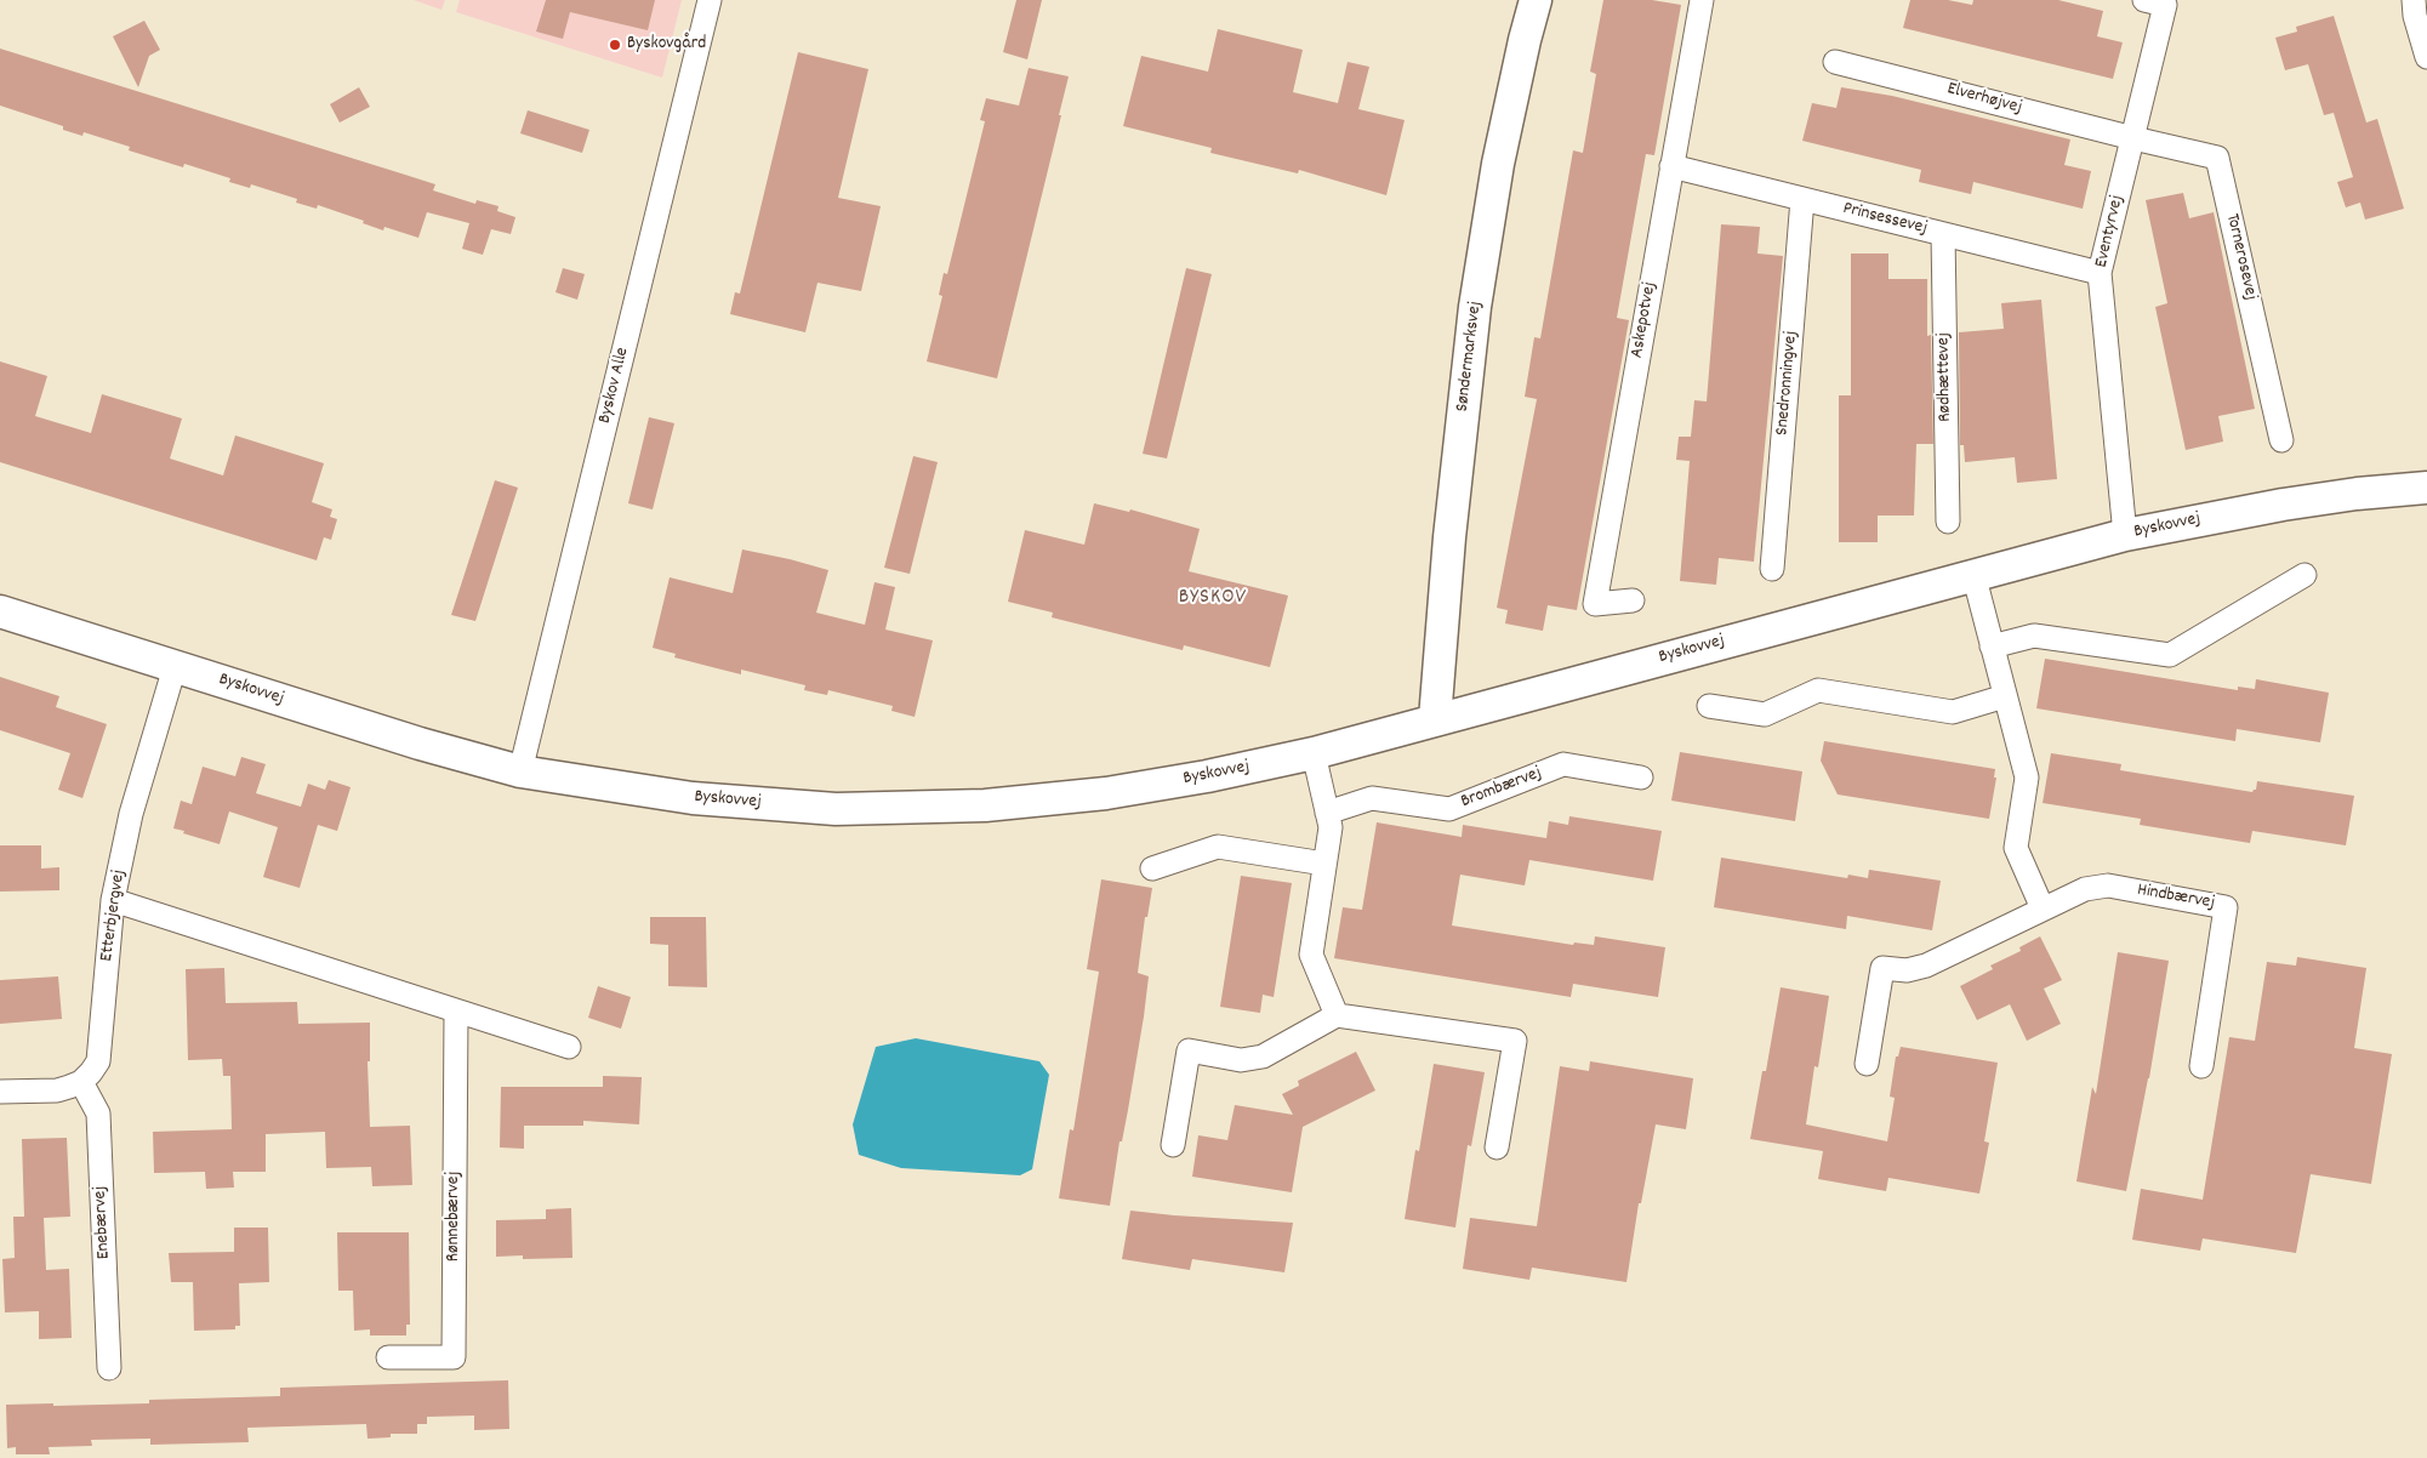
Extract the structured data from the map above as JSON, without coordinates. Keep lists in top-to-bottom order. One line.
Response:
{"streets":{"main road":["Søndermarksvej","Byskovvej"],"street":["Elverhøjvej","Prinsessevej","Eventyrvej","Tornerosevej","Askepotvej","Rødhættevej","Snedronningvej","Byskov Alle","Brombærvej","Hindbærvej","Etterbjergvej","Rønnebærvej","Enebærvej"]},"crossings":[["Elverhøjvej","Eventyrvej"],["Elverhøjvej","Tornerosevej"],["Prinsessevej","Eventyrvej"],["Prinsessevej","Askepotvej"],["Prinsessevej","Rødhættevej"],["Prinsessevej","Snedronningvej"],["Eventyrvej","Tornerosevej"],["Eventyrvej","Byskovvej"],["Søndermarksvej","Byskovvej"],["Byskov Alle","Byskovvej"],["Byskovvej","Etterbjergvej"],["Etterbjergvej","Enebærvej"]],"districts":["BYSKOV"],"places":["Byskovgård"]}
